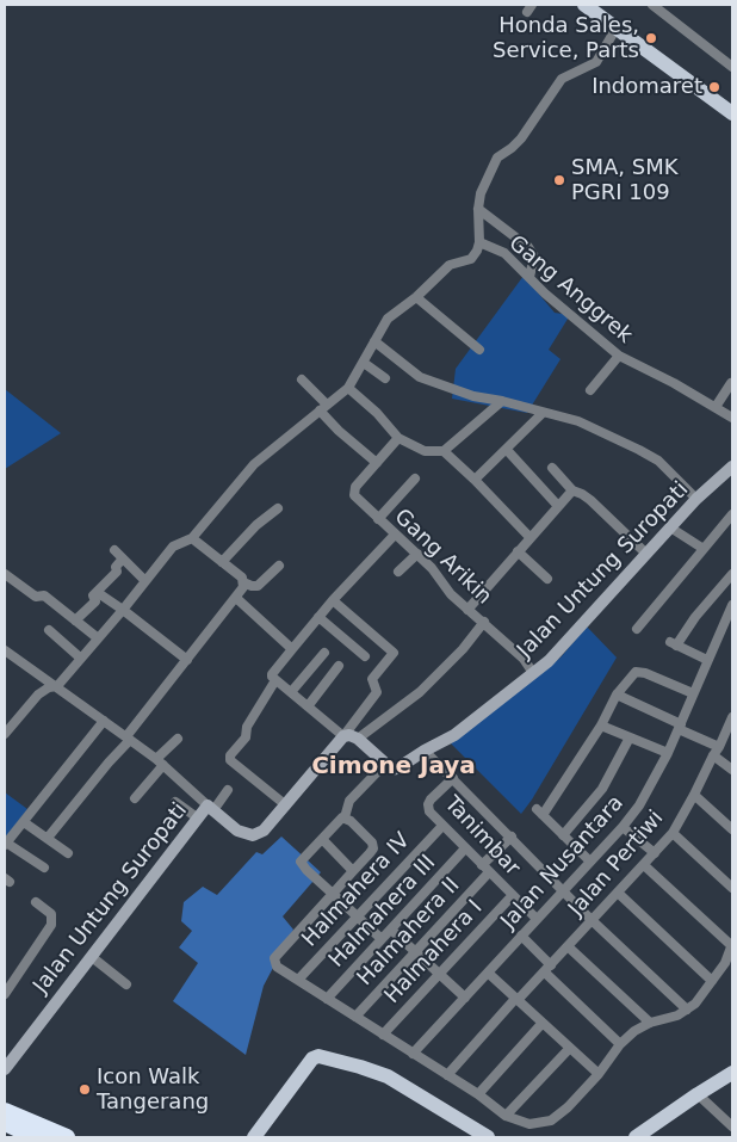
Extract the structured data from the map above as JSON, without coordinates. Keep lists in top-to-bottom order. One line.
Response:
{"streets":{"street":["Gang Anggrek","Gang Arikin","Jalan Untung Suropati","Tanimbar","Jalan Nusantara","Jalan Pertiwi","Halmahera IV","Halmahera III","Halmahera II","Halmahera I"]},"crossings":[["Gang Arikin","Jalan Untung Suropati"],["Tanimbar","Jalan Nusantara"],["Tanimbar","Halmahera IV"],["Tanimbar","Halmahera III"],["Tanimbar","Halmahera II"],["Tanimbar","Halmahera I"]],"districts":["Cimone Jaya"],"places":["Honda Sales, Service, Parts","Indomaret","SMA, SMK PGRI 109","Icon Walk Tangerang"]}
